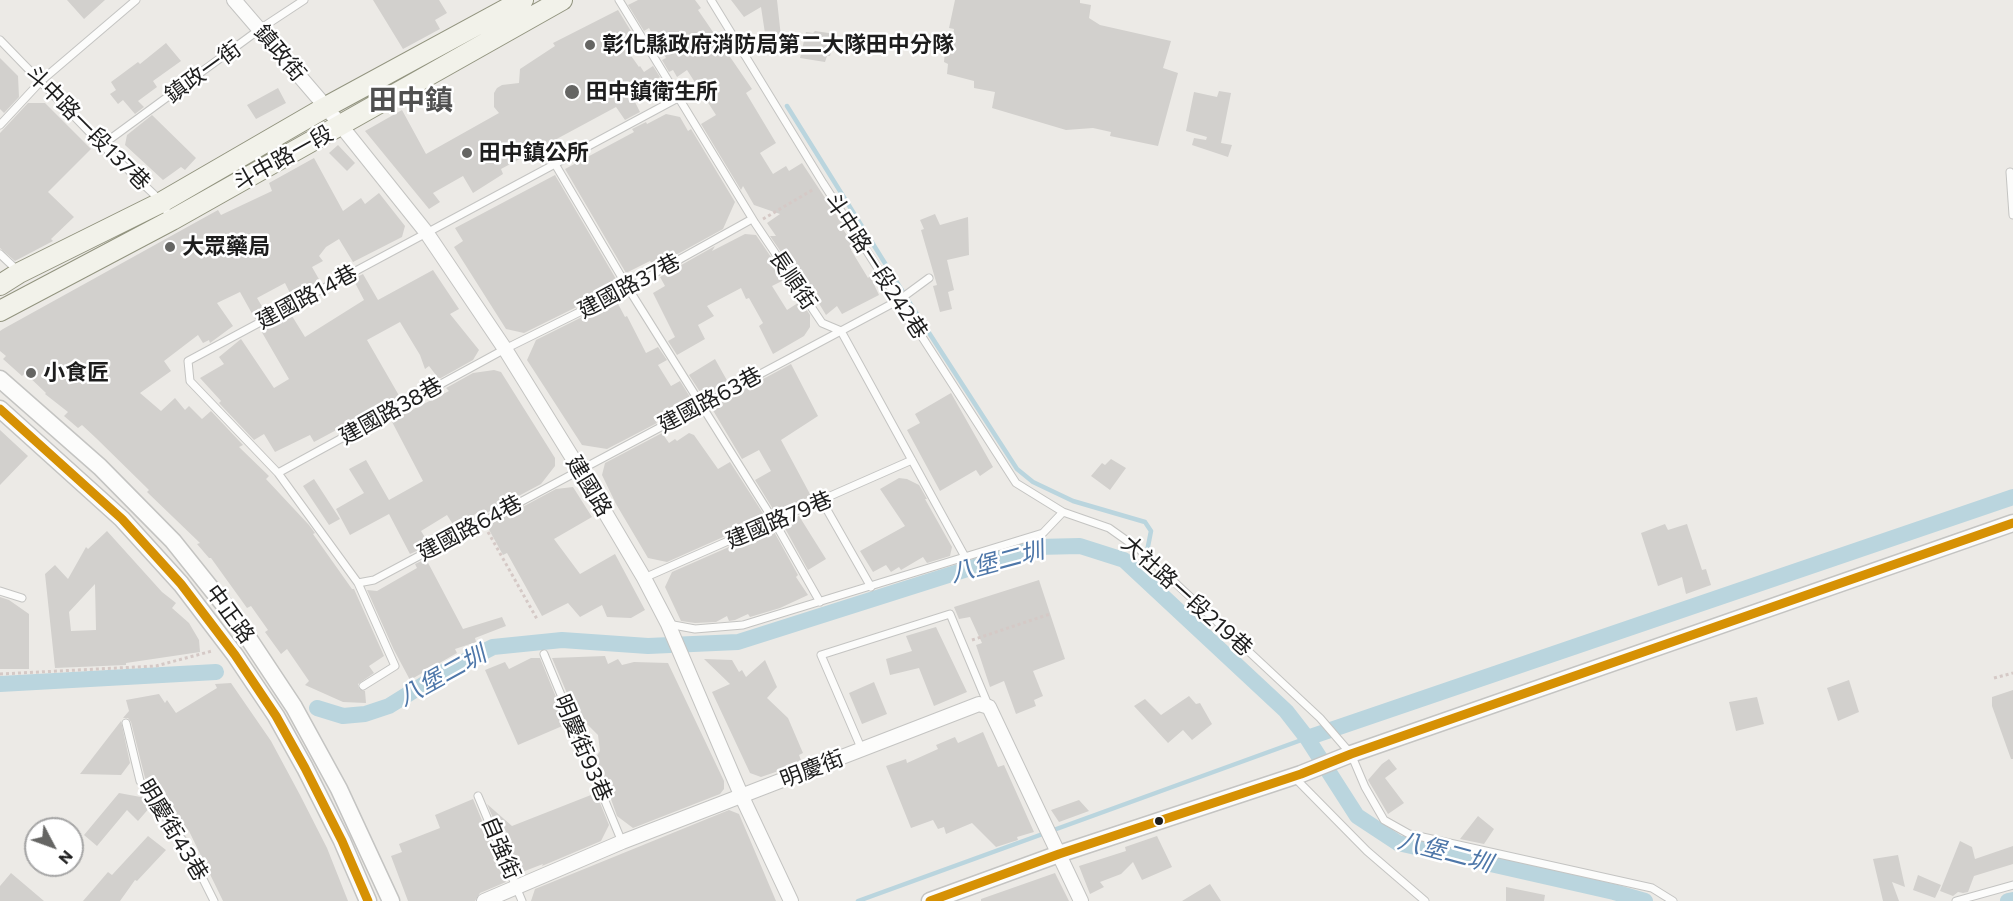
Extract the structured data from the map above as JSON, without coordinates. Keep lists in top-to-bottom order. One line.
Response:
{"streets":{"main road":["斗中路一段"],"street":["鎮政街","建國路","中正路","明慶街"],"lane":["鎮政一街","斗中路一段137巷","斗中路一段242巷","長順街","建國路37巷","建國路14巷","建國路63巷","建國路38巷","建國路79巷","建國路64巷","大社路一段219巷","明慶街93巷","明慶街43巷","自強街"]},"crossings":[["鎮政街","鎮政一街"],["鎮政街","斗中路一段"],["鎮政街","建國路"],["鎮政一街","斗中路一段137巷"],["斗中路一段137巷","斗中路一段"],["斗中路一段","建國路"],["斗中路一段242巷","建國路63巷"],["斗中路一段242巷","大社路一段219巷"],["長順街","建國路37巷"],["長順街","建國路14巷"],["長順街","建國路63巷"],["長順街","建國路79巷"],["建國路37巷","建國路38巷"],["建國路37巷","建國路"],["建國路14巷","建國路38巷"],["建國路14巷","建國路"],["建國路63巷","建國路"],["建國路63巷","建國路64巷"],["建國路38巷","建國路"],["建國路","建國路79巷"],["建國路","建國路64巷"],["建國路","明慶街"],["明慶街93巷","明慶街"],["明慶街","自強街"]],"districts":["田中鎮"],"water":["八堡二圳"],"places":["彰化縣政府消防局第二大隊田中分隊","田中鎮衛生所","田中鎮公所","大眾藥局","小食匠"],"north":"bottom right"}
